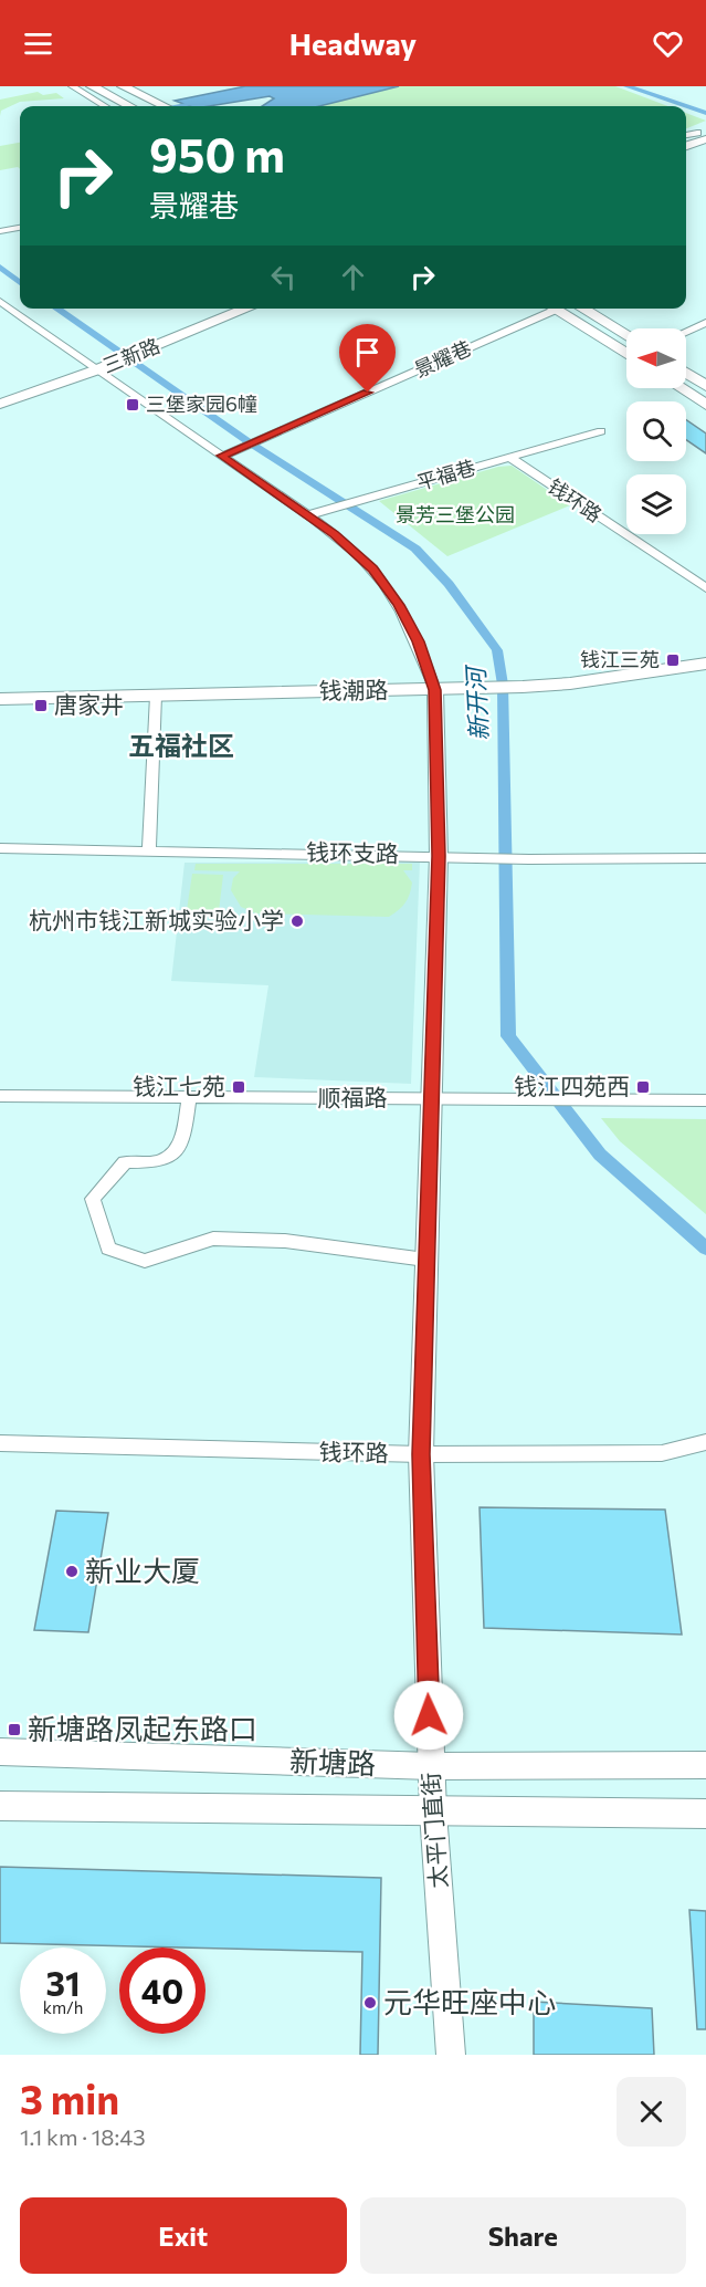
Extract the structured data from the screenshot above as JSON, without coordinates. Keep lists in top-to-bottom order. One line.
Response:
{"streets":{"main road":["三新路","钱潮路","新塘路"],"street":["景耀巷","平福巷","钱环路","钱环支路","顺福路","太平门直街"]},"crossings":[["三新路","太平门直街"],["景耀巷","太平门直街"],["平福巷","钱环路"],["平福巷","太平门直街"],["钱环路","太平门直街"],["钱潮路","太平门直街"],["钱环支路","太平门直街"],["顺福路","太平门直街"],["新塘路","太平门直街"]],"districts":["五福社区"],"water":["新开河"],"parks":["景芳三堡公园"],"places":{"transit":["三堡家园6幢","钱江三苑","唐家井","钱江七苑","钱江四苑西","新塘路凤起东路口"],"other":["杭州市钱江新城实验小学","新业大厦","元华旺座中心"]},"north":"left","page":{"header":"Headway","turn":["950 m","景耀巷"],"speed":"31 km/h","limit":"40","heading":["3 min","1.1 km · 18:43"],"buttons":["Exit","Share"]}}
